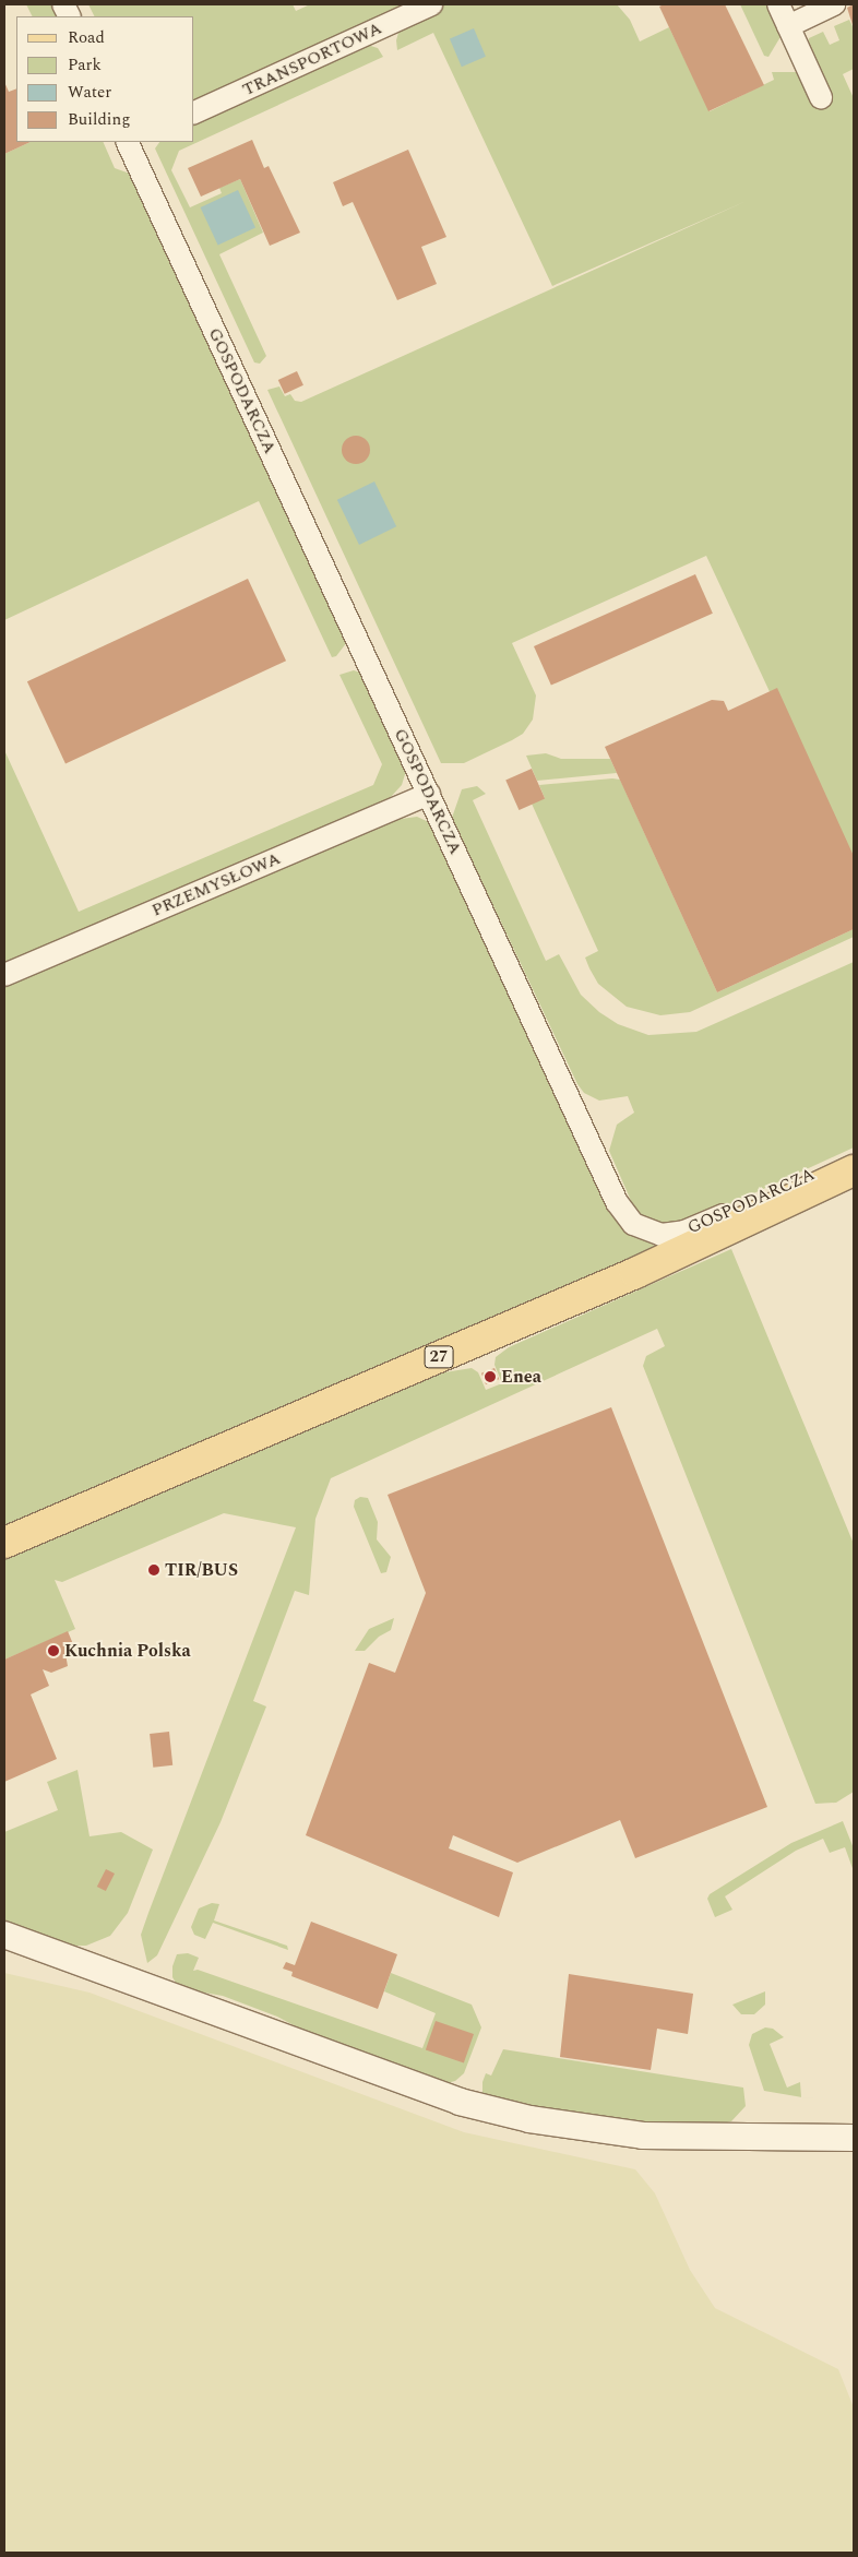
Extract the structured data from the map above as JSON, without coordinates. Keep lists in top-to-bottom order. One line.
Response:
{"streets":{"main road":["27"],"street":["TRANSPORTOWA","GOSPODARCZA","PRZEMYSŁOWA"]},"crossings":[["GOSPODARCZA","PRZEMYSŁOWA"]],"places":["Enea","TIR/BUS","Kuchnia Polska"],"legend":["Road","Park","Water","Building"]}
